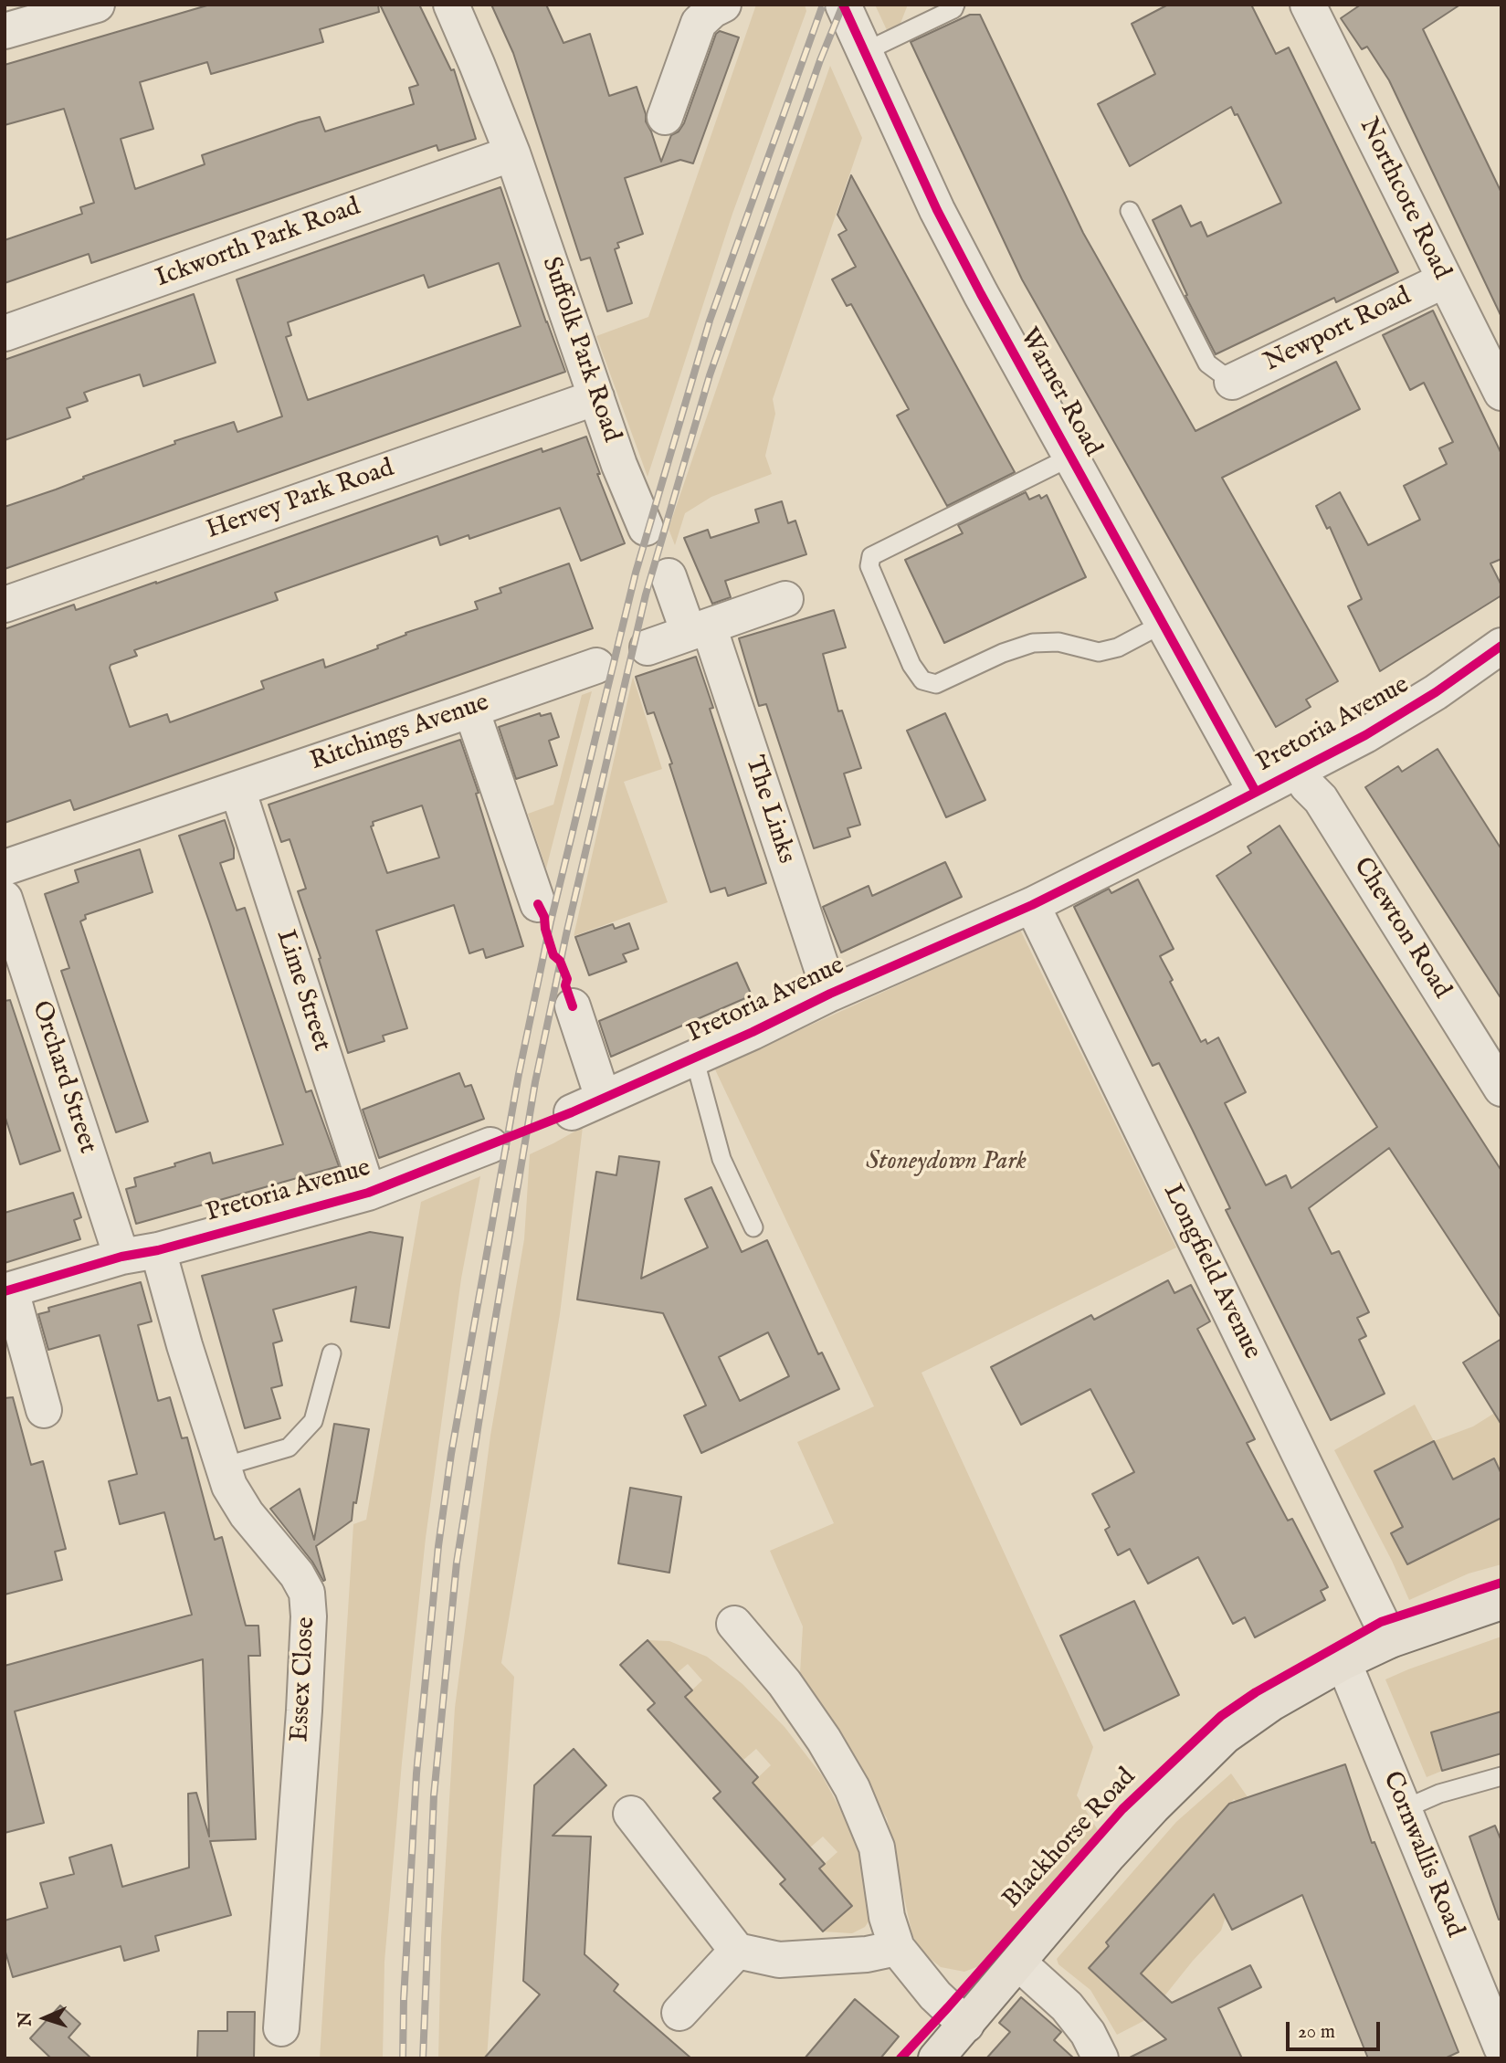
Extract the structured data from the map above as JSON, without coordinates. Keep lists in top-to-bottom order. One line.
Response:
{"streets":{"main road":["Blackhorse Road"],"street":["Northcote Road","Ickworth Park Road","Newport Road","Suffolk Park Road","Warner Road","Hervey Park Road","Pretoria Avenue","Ritchings Avenue","The Links","Chewton Road","Lime Street","Orchard Street","Longfield Avenue","Essex Close","Cornwallis Road"]},"crossings":[["Northcote Road","Newport Road"],["Ickworth Park Road","Suffolk Park Road"],["Suffolk Park Road","Hervey Park Road"],["Warner Road","Pretoria Avenue"],["Pretoria Avenue","The Links"],["Pretoria Avenue","Chewton Road"],["Pretoria Avenue","Lime Street"],["Pretoria Avenue","Orchard Street"],["Pretoria Avenue","Longfield Avenue"],["Pretoria Avenue","Essex Close"],["Ritchings Avenue","Lime Street"],["Longfield Avenue","Blackhorse Road"],["Blackhorse Road","Cornwallis Road"]],"parks":["Stoneydown Park"],"scale_bar":"20 m","north":"left"}
